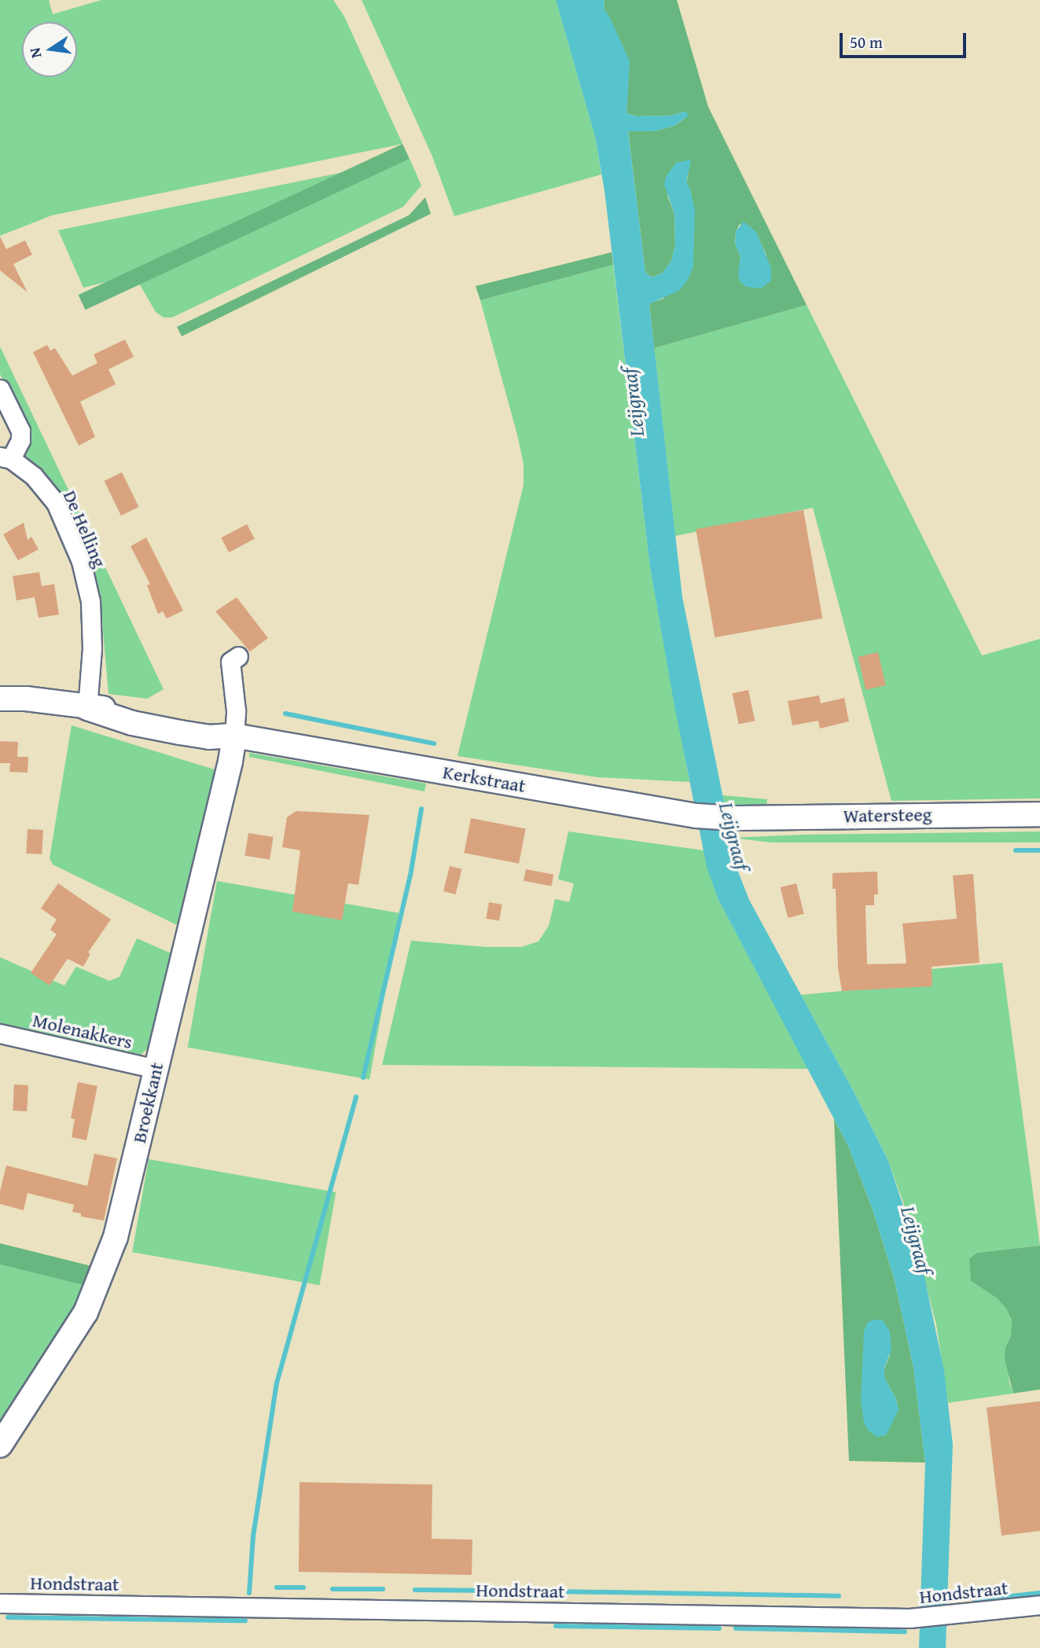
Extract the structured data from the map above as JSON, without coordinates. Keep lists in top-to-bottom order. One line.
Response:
{"streets":{"street":["De Helling","Kerkstraat","Watersteeg","Molenakkers","Broekkant","Hondstraat"]},"crossings":[["De Helling","Kerkstraat"],["Kerkstraat","Watersteeg"],["Kerkstraat","Broekkant"],["Molenakkers","Broekkant"]],"water":["Leijgraaf"],"scale_bar":"50 m","north":"left"}
